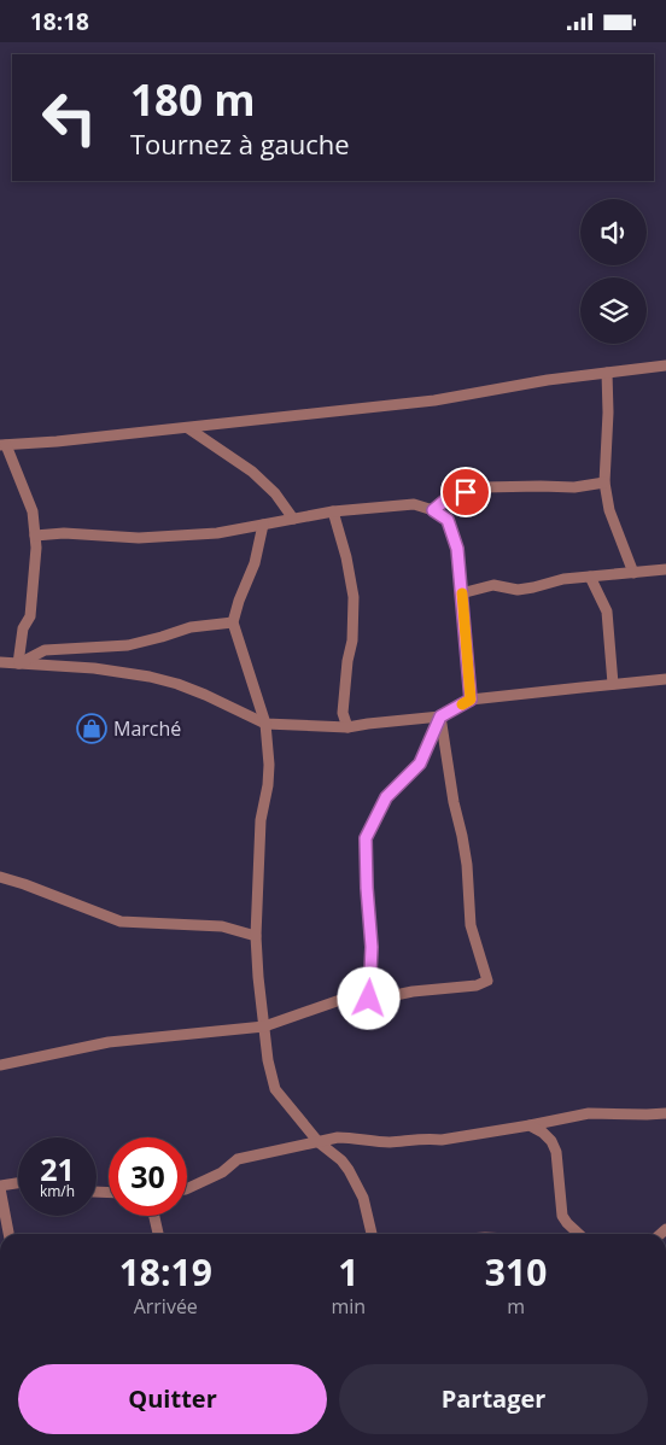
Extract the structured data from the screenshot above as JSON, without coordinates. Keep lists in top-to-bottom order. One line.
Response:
{"places":{"shop":["Marché"]},"page":{"status":"18:18","turn":["180 m","Tournez à gauche"],"speed":"21 km/h","limit":"30","eta":["18:19","Arrivée","1","min","310","m"],"buttons":["Quitter","Partager"]}}
